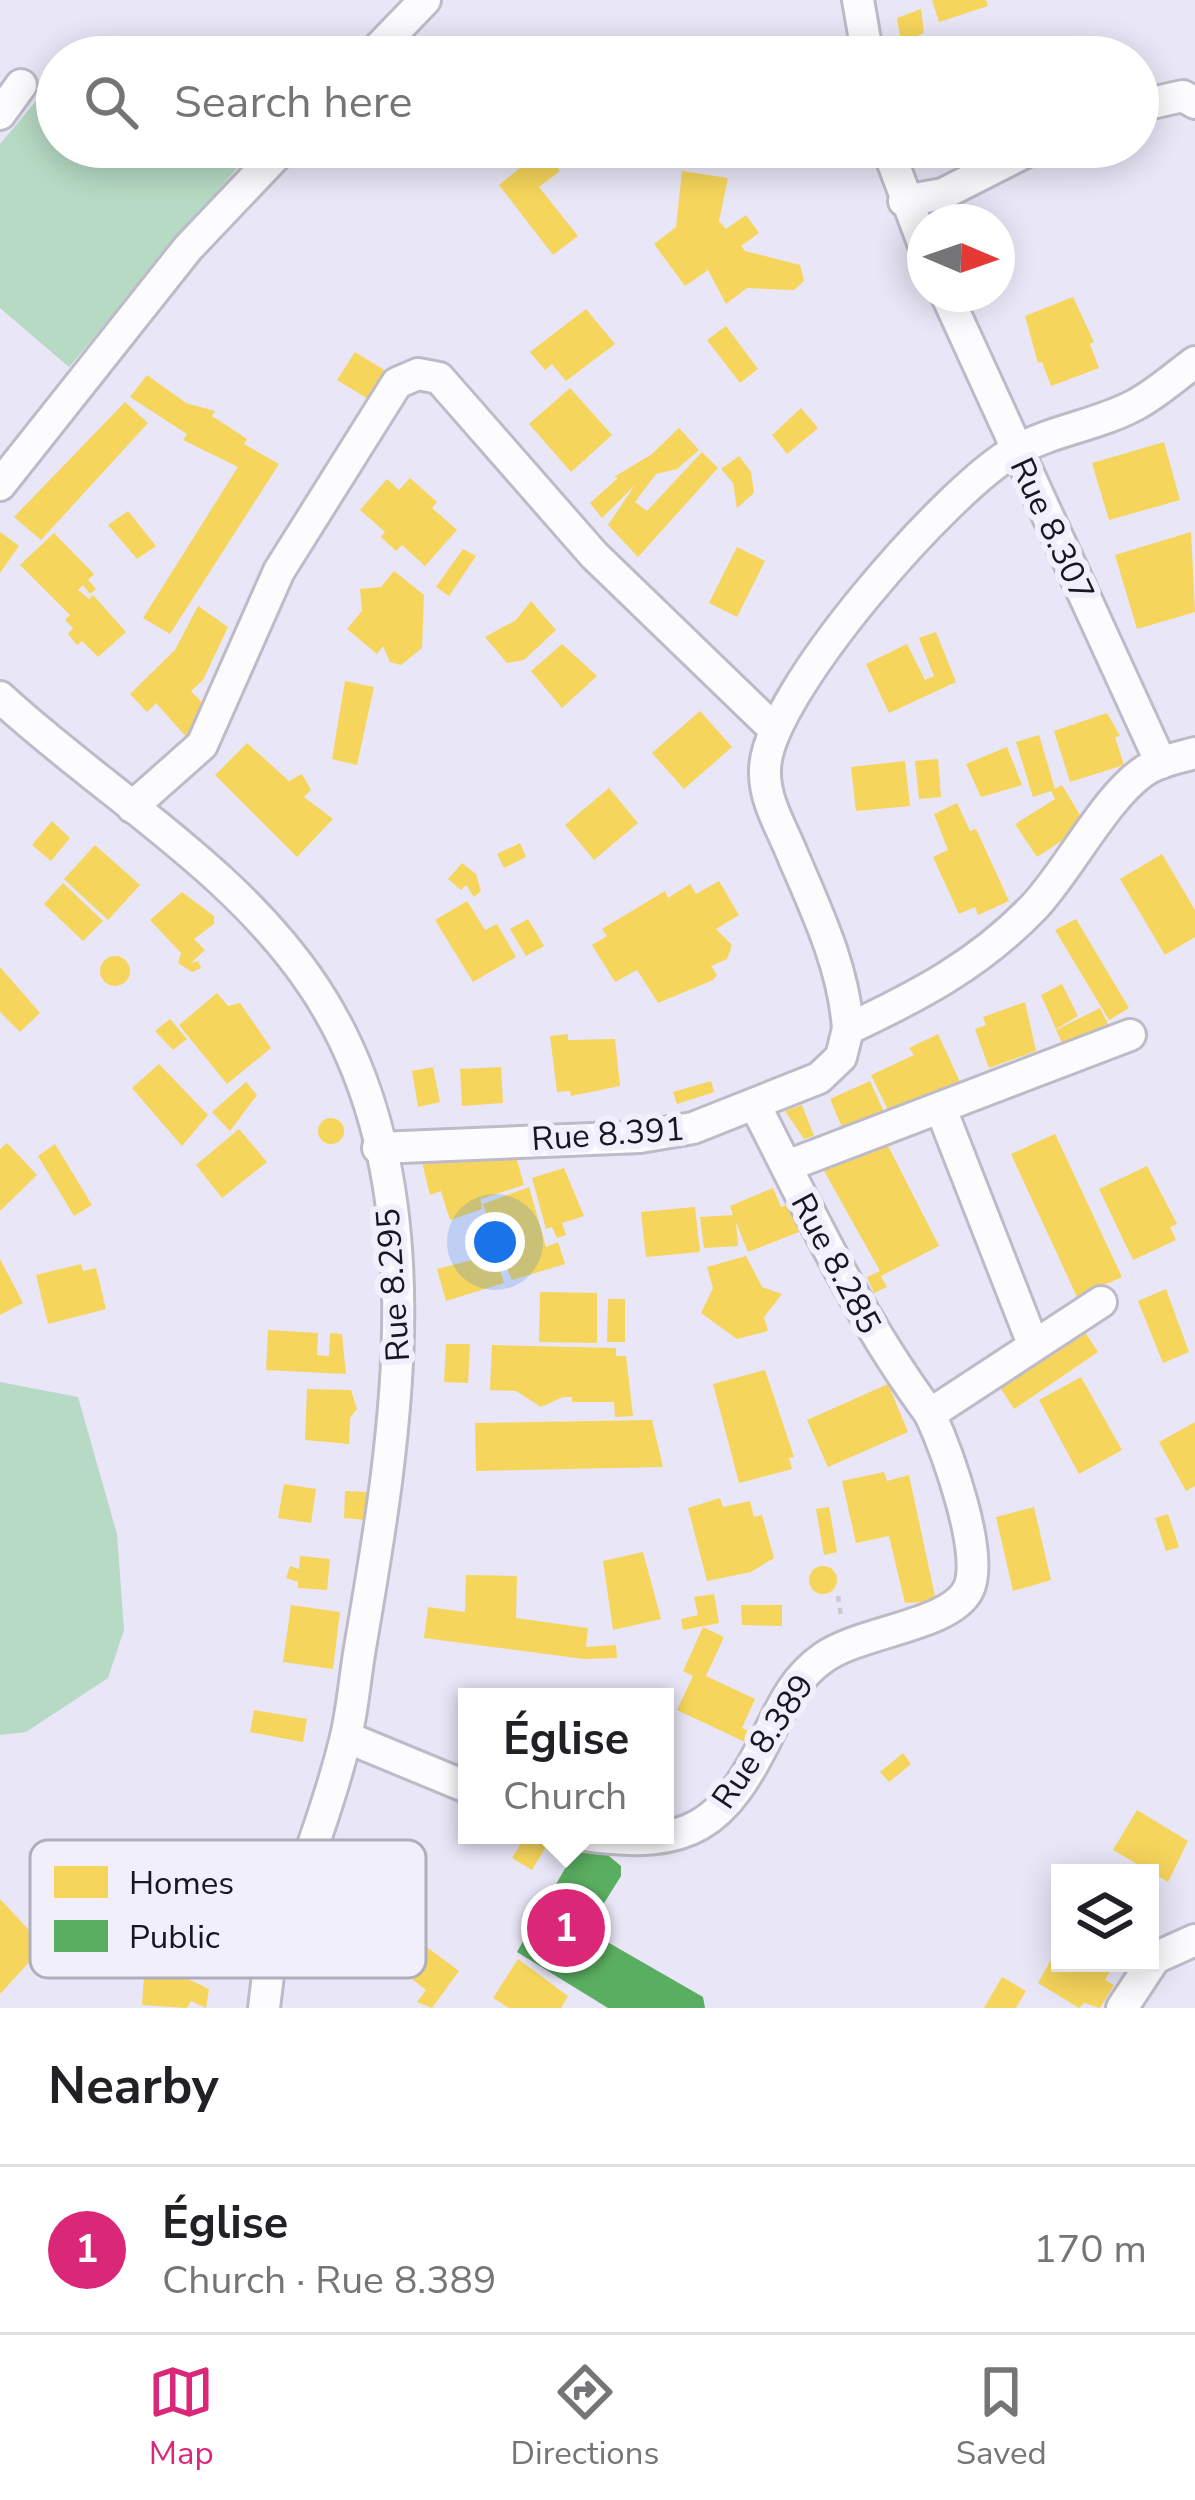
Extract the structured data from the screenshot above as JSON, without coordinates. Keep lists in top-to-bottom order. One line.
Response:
{"streets":{"street":["Rue 8.307","Rue 8.391","Rue 8.285","Rue 8.295","Rue 8.389"]},"crossings":[["Rue 8.391","Rue 8.285"],["Rue 8.391","Rue 8.295"],["Rue 8.285","Rue 8.389"]],"legend":["Homes","Public"],"north":"right","page":{"search":"Search here","popup":["Église","Church"],"pins":"1","heading":"Nearby","list":[{"mark":"1","name":"Église","note":"Church · Rue 8.389","value":"170 m"}],"nav":["Map","Directions","Saved"]}}
